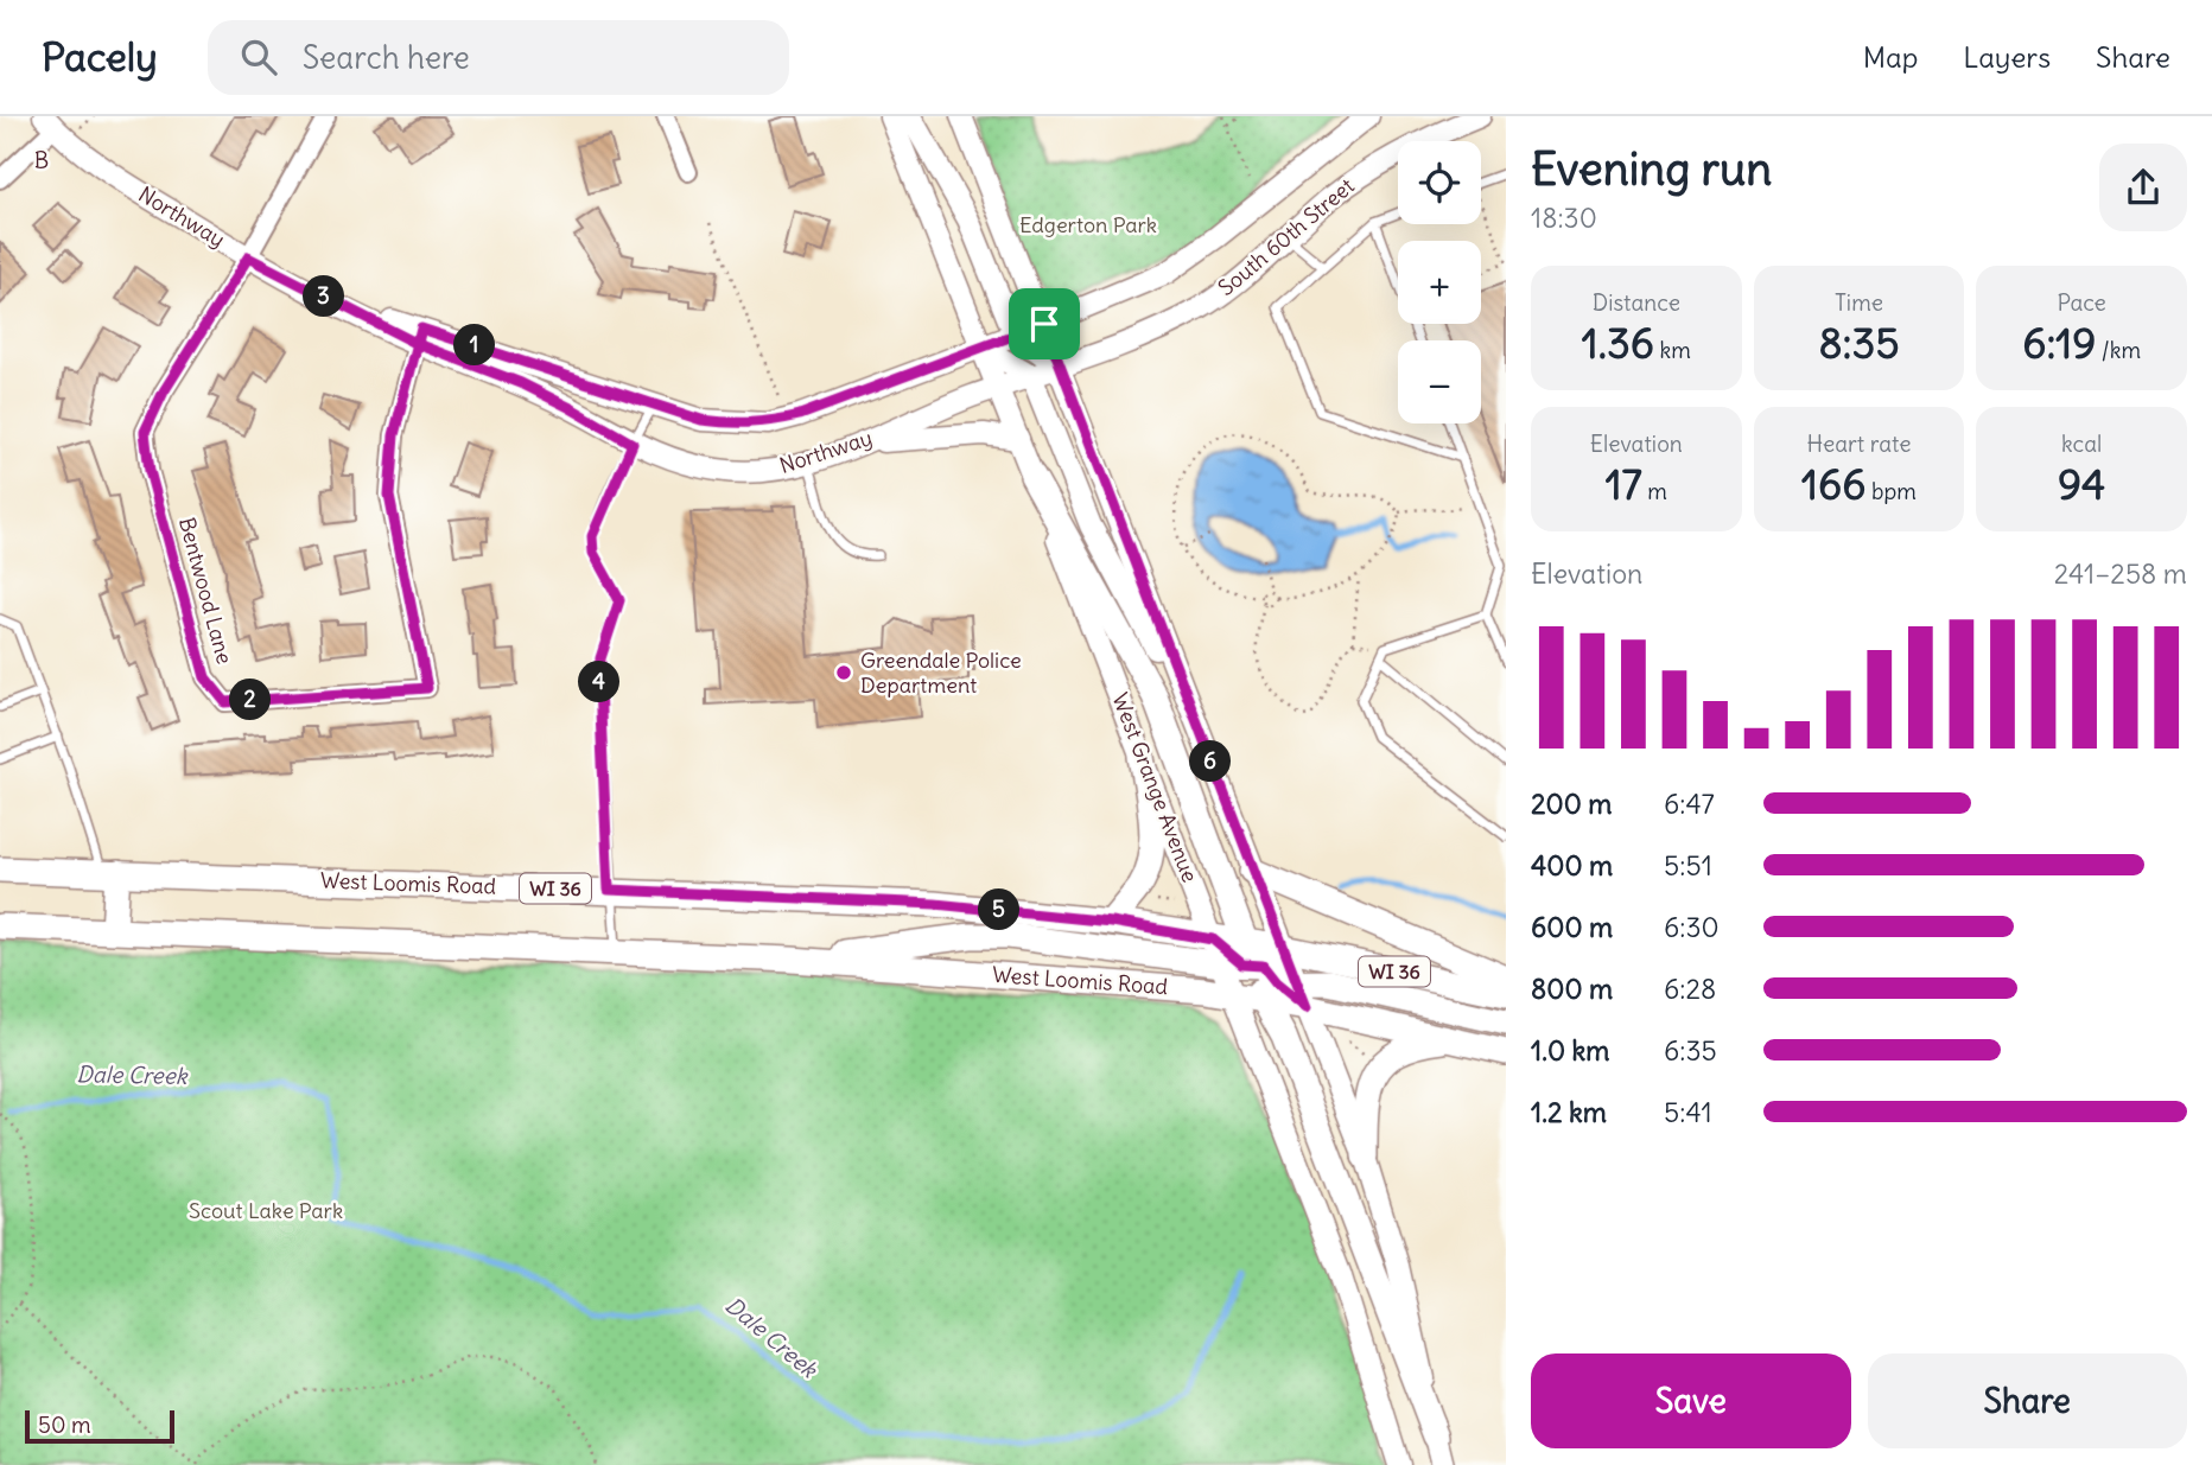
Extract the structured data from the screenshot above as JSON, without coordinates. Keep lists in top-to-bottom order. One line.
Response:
{"streets":{"main road":["West Loomis Road","WI 36"],"street":["Northway","South 60th Street","Bentwood Lane","West Grange Avenue"]},"crossings":[["Northway","South 60th Street"],["Northway","Bentwood Lane"],["Northway","West Grange Avenue"],["South 60th Street","West Grange Avenue"],["West Grange Avenue","West Loomis Road"]],"districts":["B"],"water":["Dale Creek"],"parks":["Edgerton Park","Scout Lake Park"],"places":["Greendale Police Department"],"scale_bar":"50 m","page":{"header":"Pacely","search":"Search here","nav":["Map","Layers","Share"],"heading":["Evening run","18:30"],"map_buttons":["+","−"],"stats":[["Distance","1.36 km"],["Time","8:35"],["Pace","6:19 /km"],["Elevation","17 m"],["Heart rate","166 bpm"],["kcal","94"]],"pins":["3","1","4","2","6","5"],"chart":["Elevation","241–258 m"],"list":[{"name":"200 m","note":"6:47"},{"name":"400 m","note":"5:51"},{"name":"600 m","note":"6:30"},{"name":"800 m","note":"6:28"},{"name":"1.0 km","note":"6:35"},{"name":"1.2 km","note":"5:41"}],"buttons":["Save","Share"],"scale":"50 m"}}
